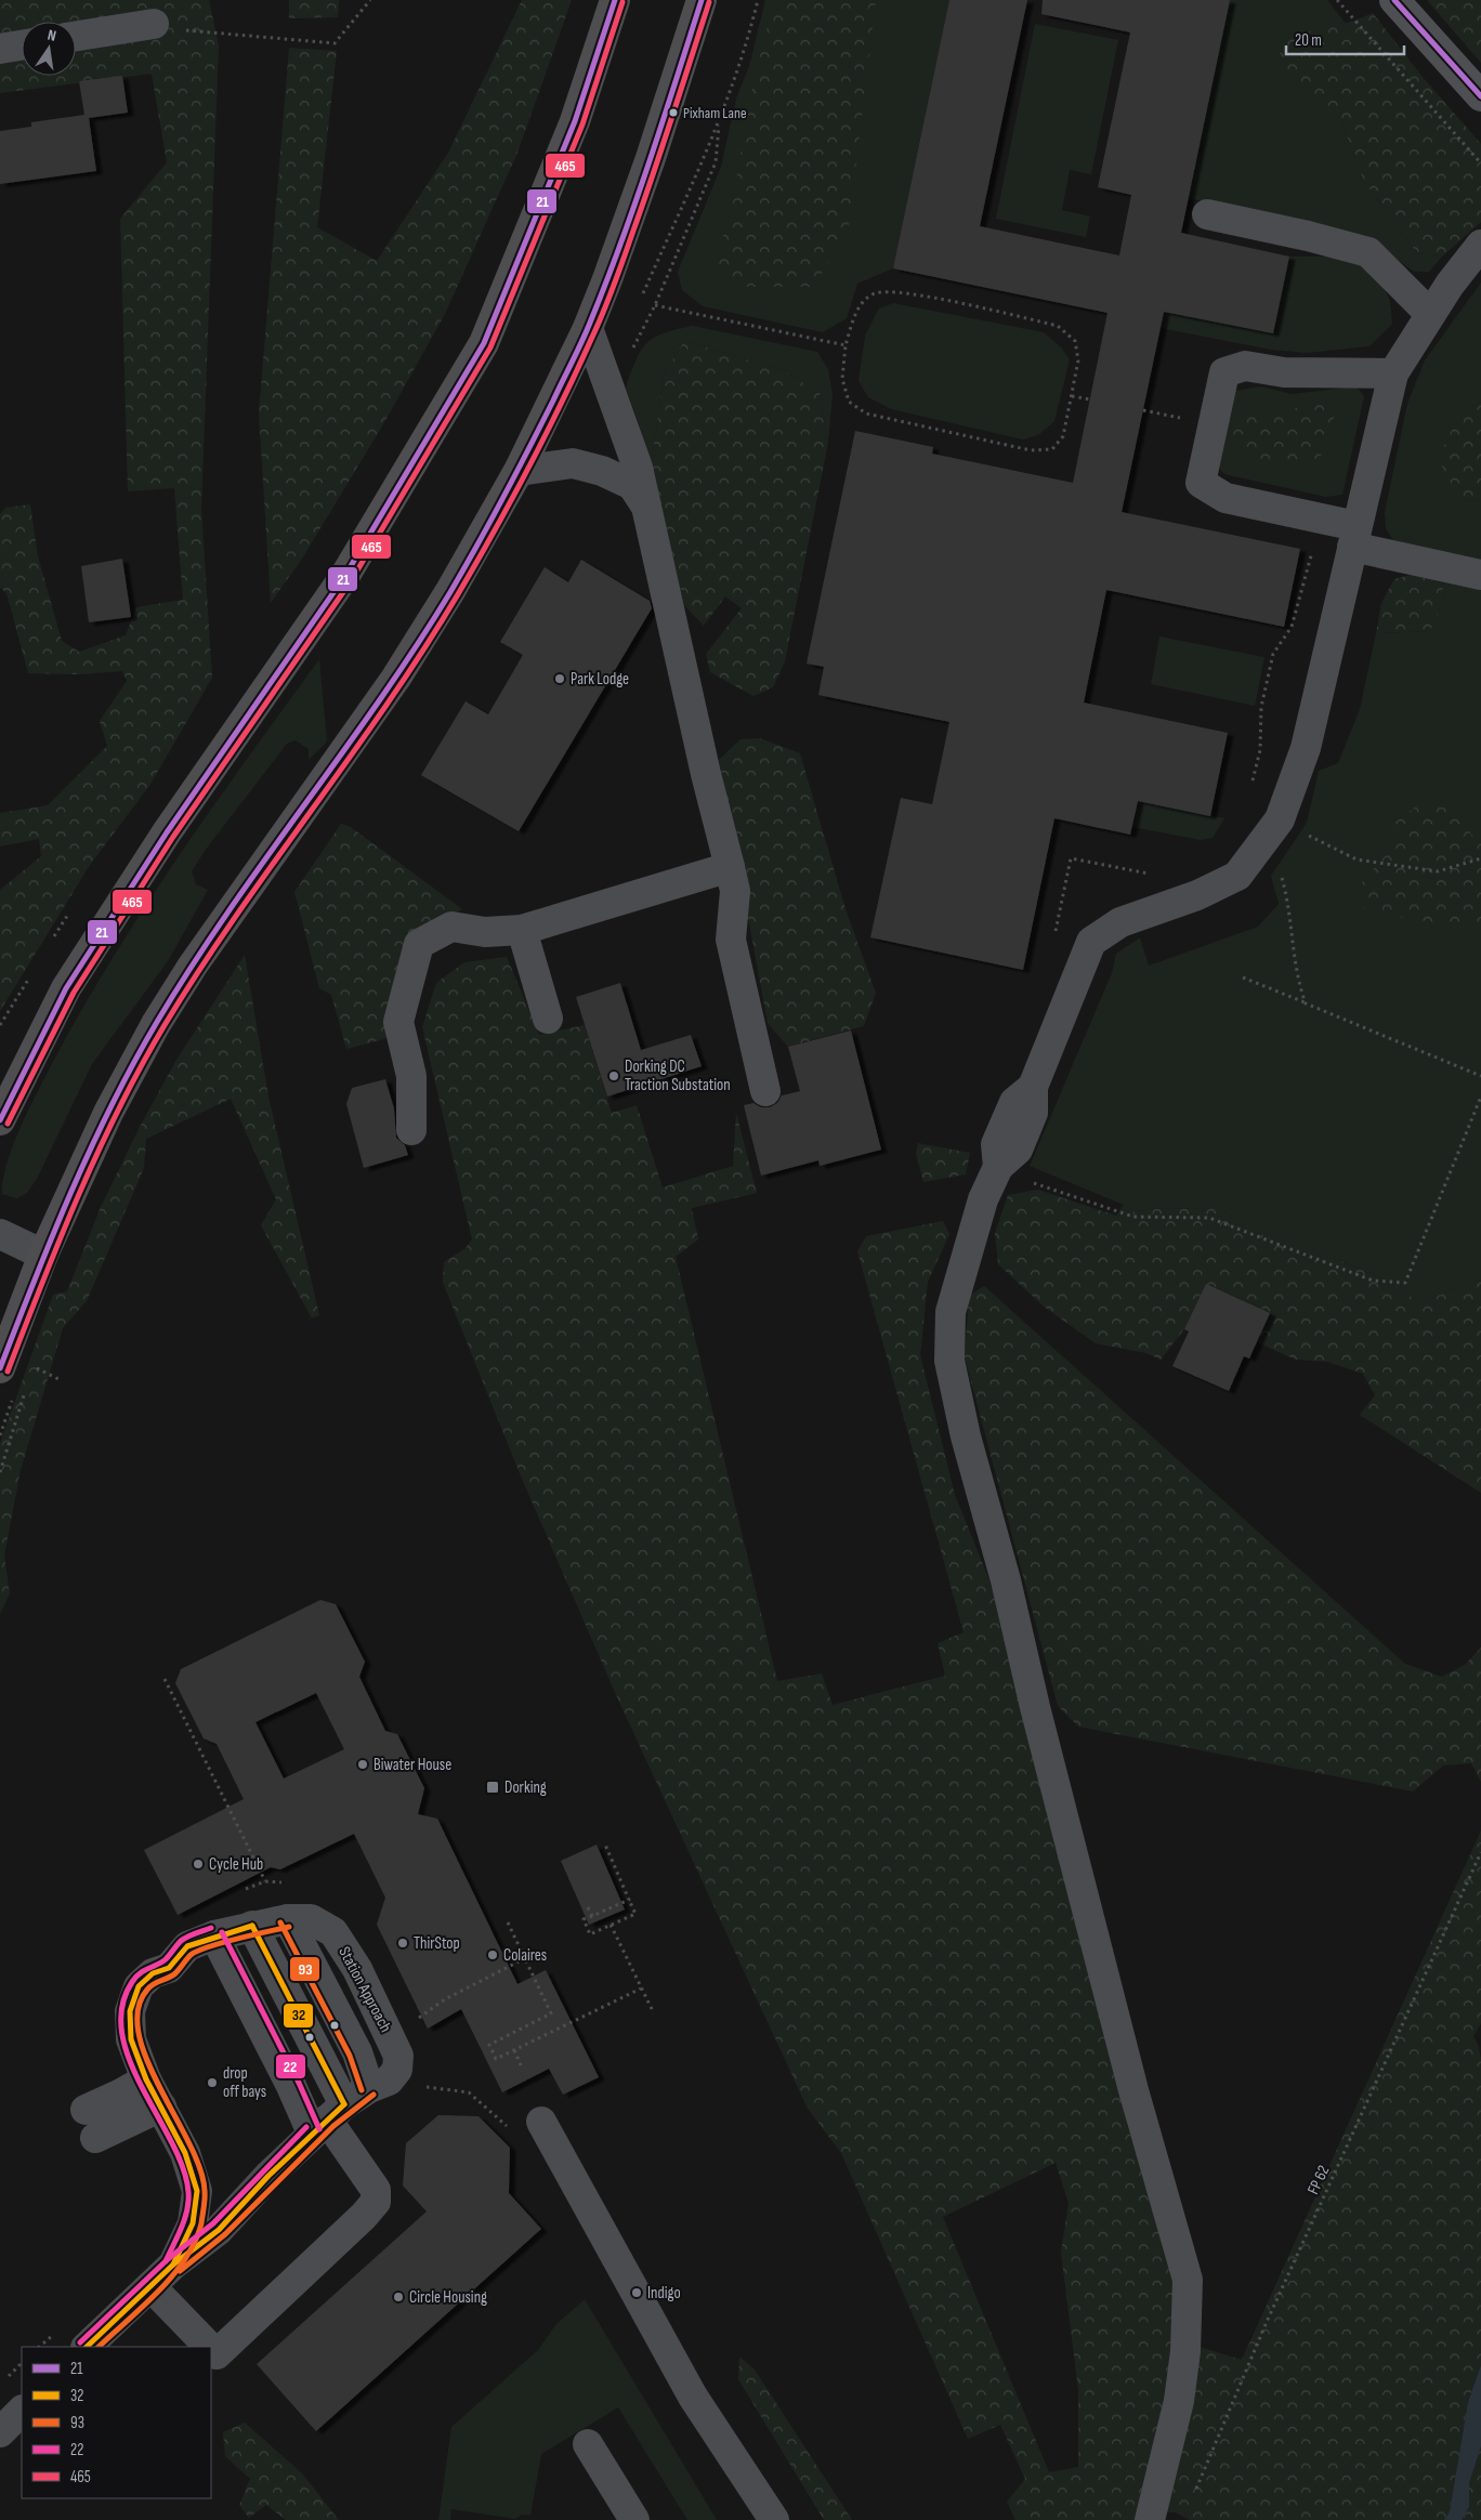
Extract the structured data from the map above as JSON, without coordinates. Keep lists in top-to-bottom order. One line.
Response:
{"streets":{"street":["Station Approach"],"path":["FP 62"]},"places":{"other":["Pixham Lane","Park Lodge","Dorking DC Traction Substation","Biwater House","Cycle Hub","ThirStop","Colaires","drop off bays","Indigo","Circle Housing"],"transit":["Dorking"]},"lines":["transit line 21","transit line 465","transit line 93","transit line 32","transit line 22"],"legend":["21","32","93","22","465"],"scale_bar":"20 m","north":"top"}
